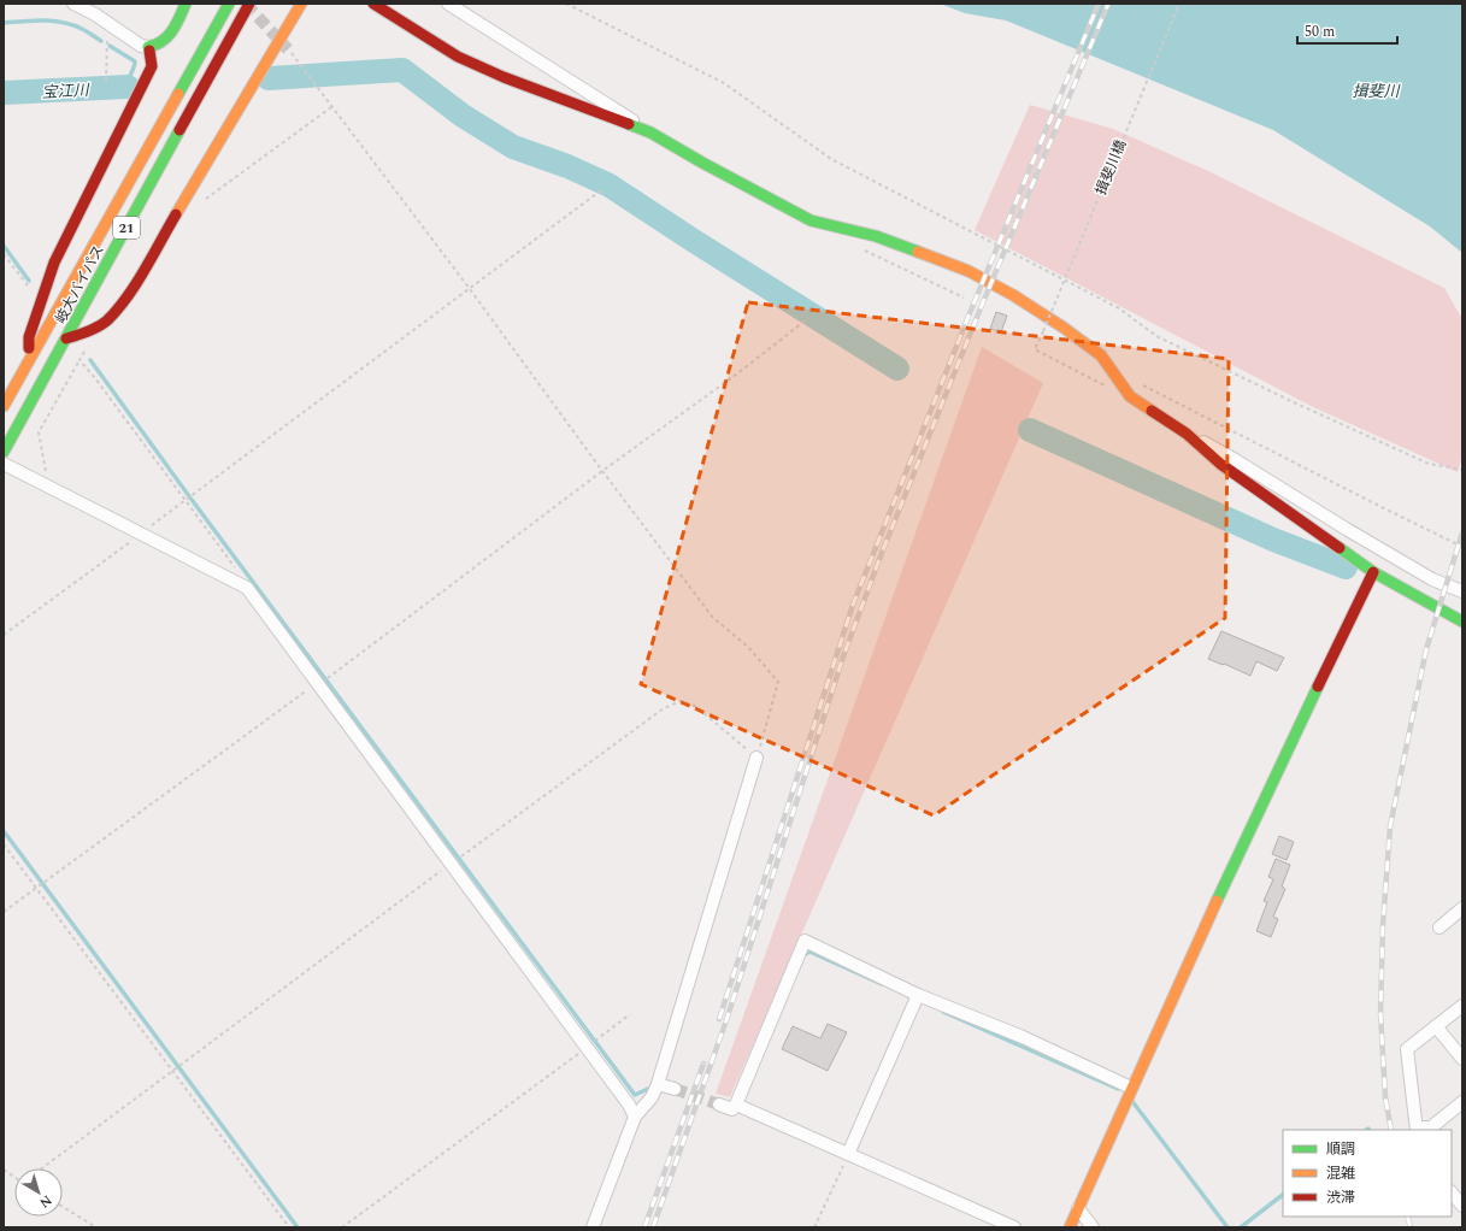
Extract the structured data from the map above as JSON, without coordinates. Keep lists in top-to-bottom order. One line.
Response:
{"streets":{"main road":["21","岐大バイパス"],"path":["揖斐川橋"]},"water":["宝江川","揖斐川"],"legend":["順調","混雑","渋滞"],"scale_bar":"50 m","north":"bottom right"}
